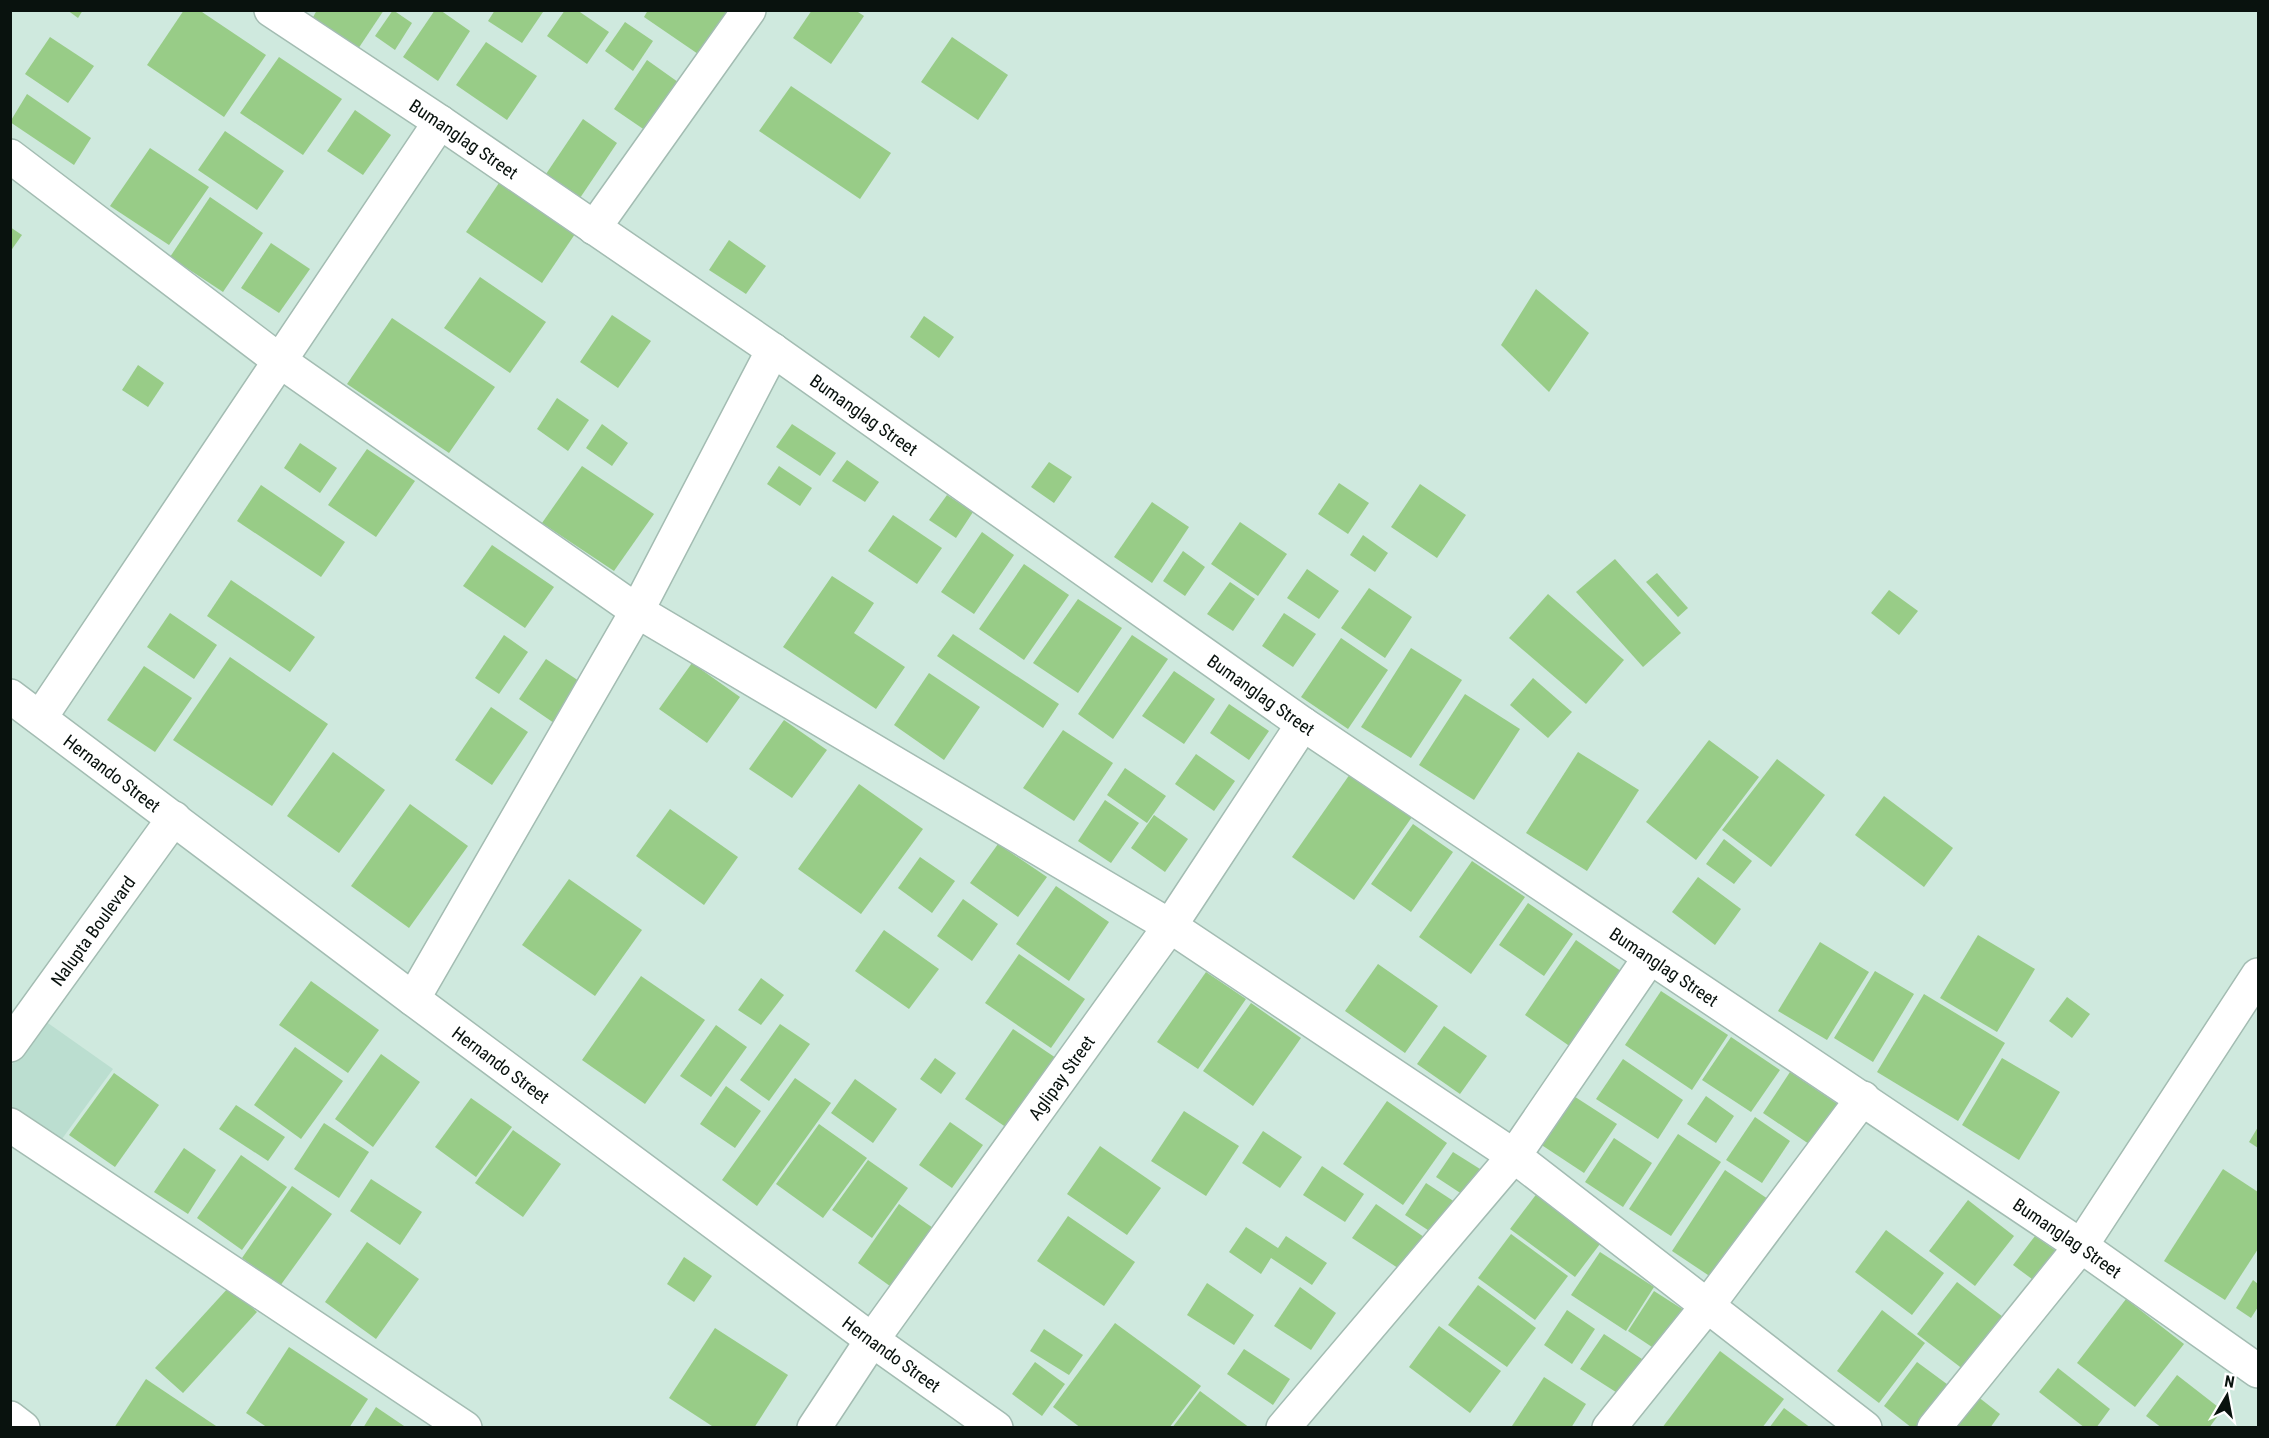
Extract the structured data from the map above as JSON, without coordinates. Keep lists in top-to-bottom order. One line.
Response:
{"streets":{"street":["Bumanglag Street","Hernando Street","Nalupta Boulevard","Aglipay Street"]},"crossings":[["Bumanglag Street","Aglipay Street"],["Hernando Street","Nalupta Boulevard"],["Hernando Street","Aglipay Street"]],"north":"top"}
